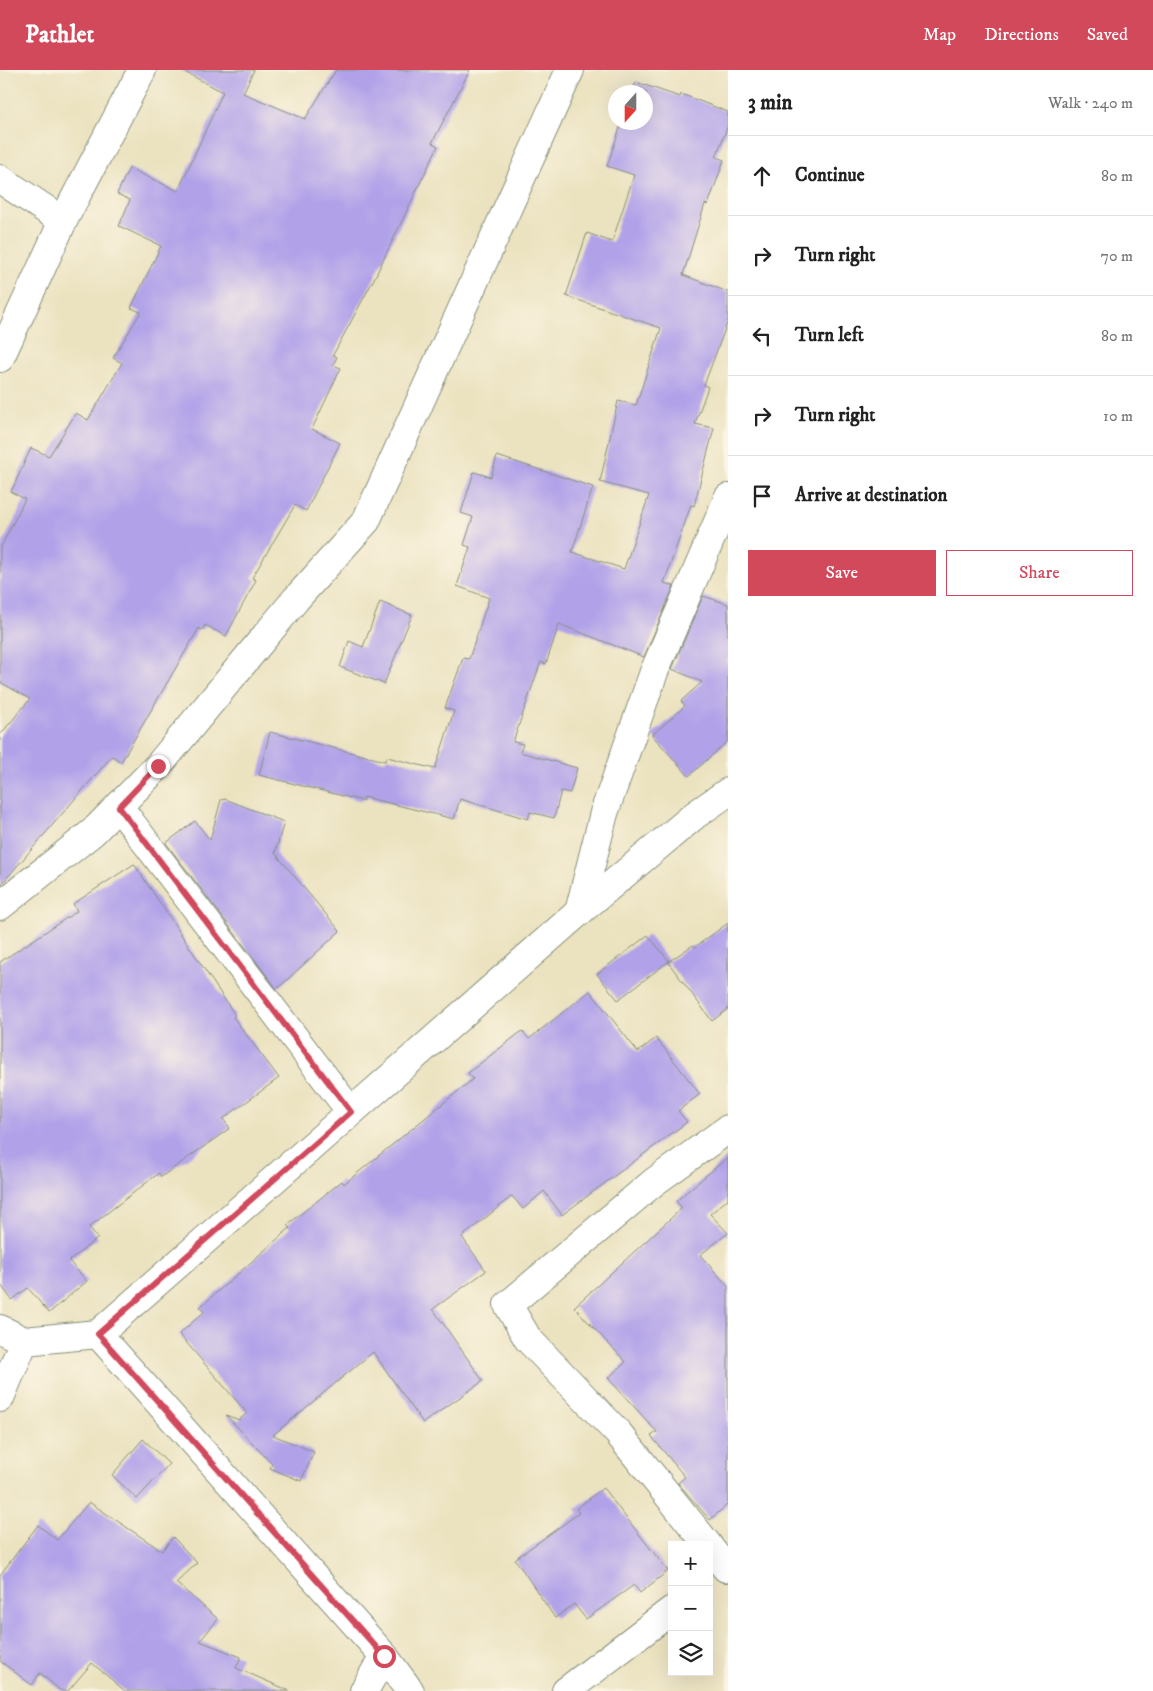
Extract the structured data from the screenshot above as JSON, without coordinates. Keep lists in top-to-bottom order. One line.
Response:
{"north":"bottom","page":{"header":"Pathlet","nav":["Map","Directions","Saved"],"heading":["3 min","Walk · 240 m"],"list":[["Continue","80 m"],["Turn right","70 m"],["Turn left","80 m"],["Turn right","10 m"],"Arrive at destination"],"buttons":["Save","Share"],"map_buttons":["+","−"]}}
